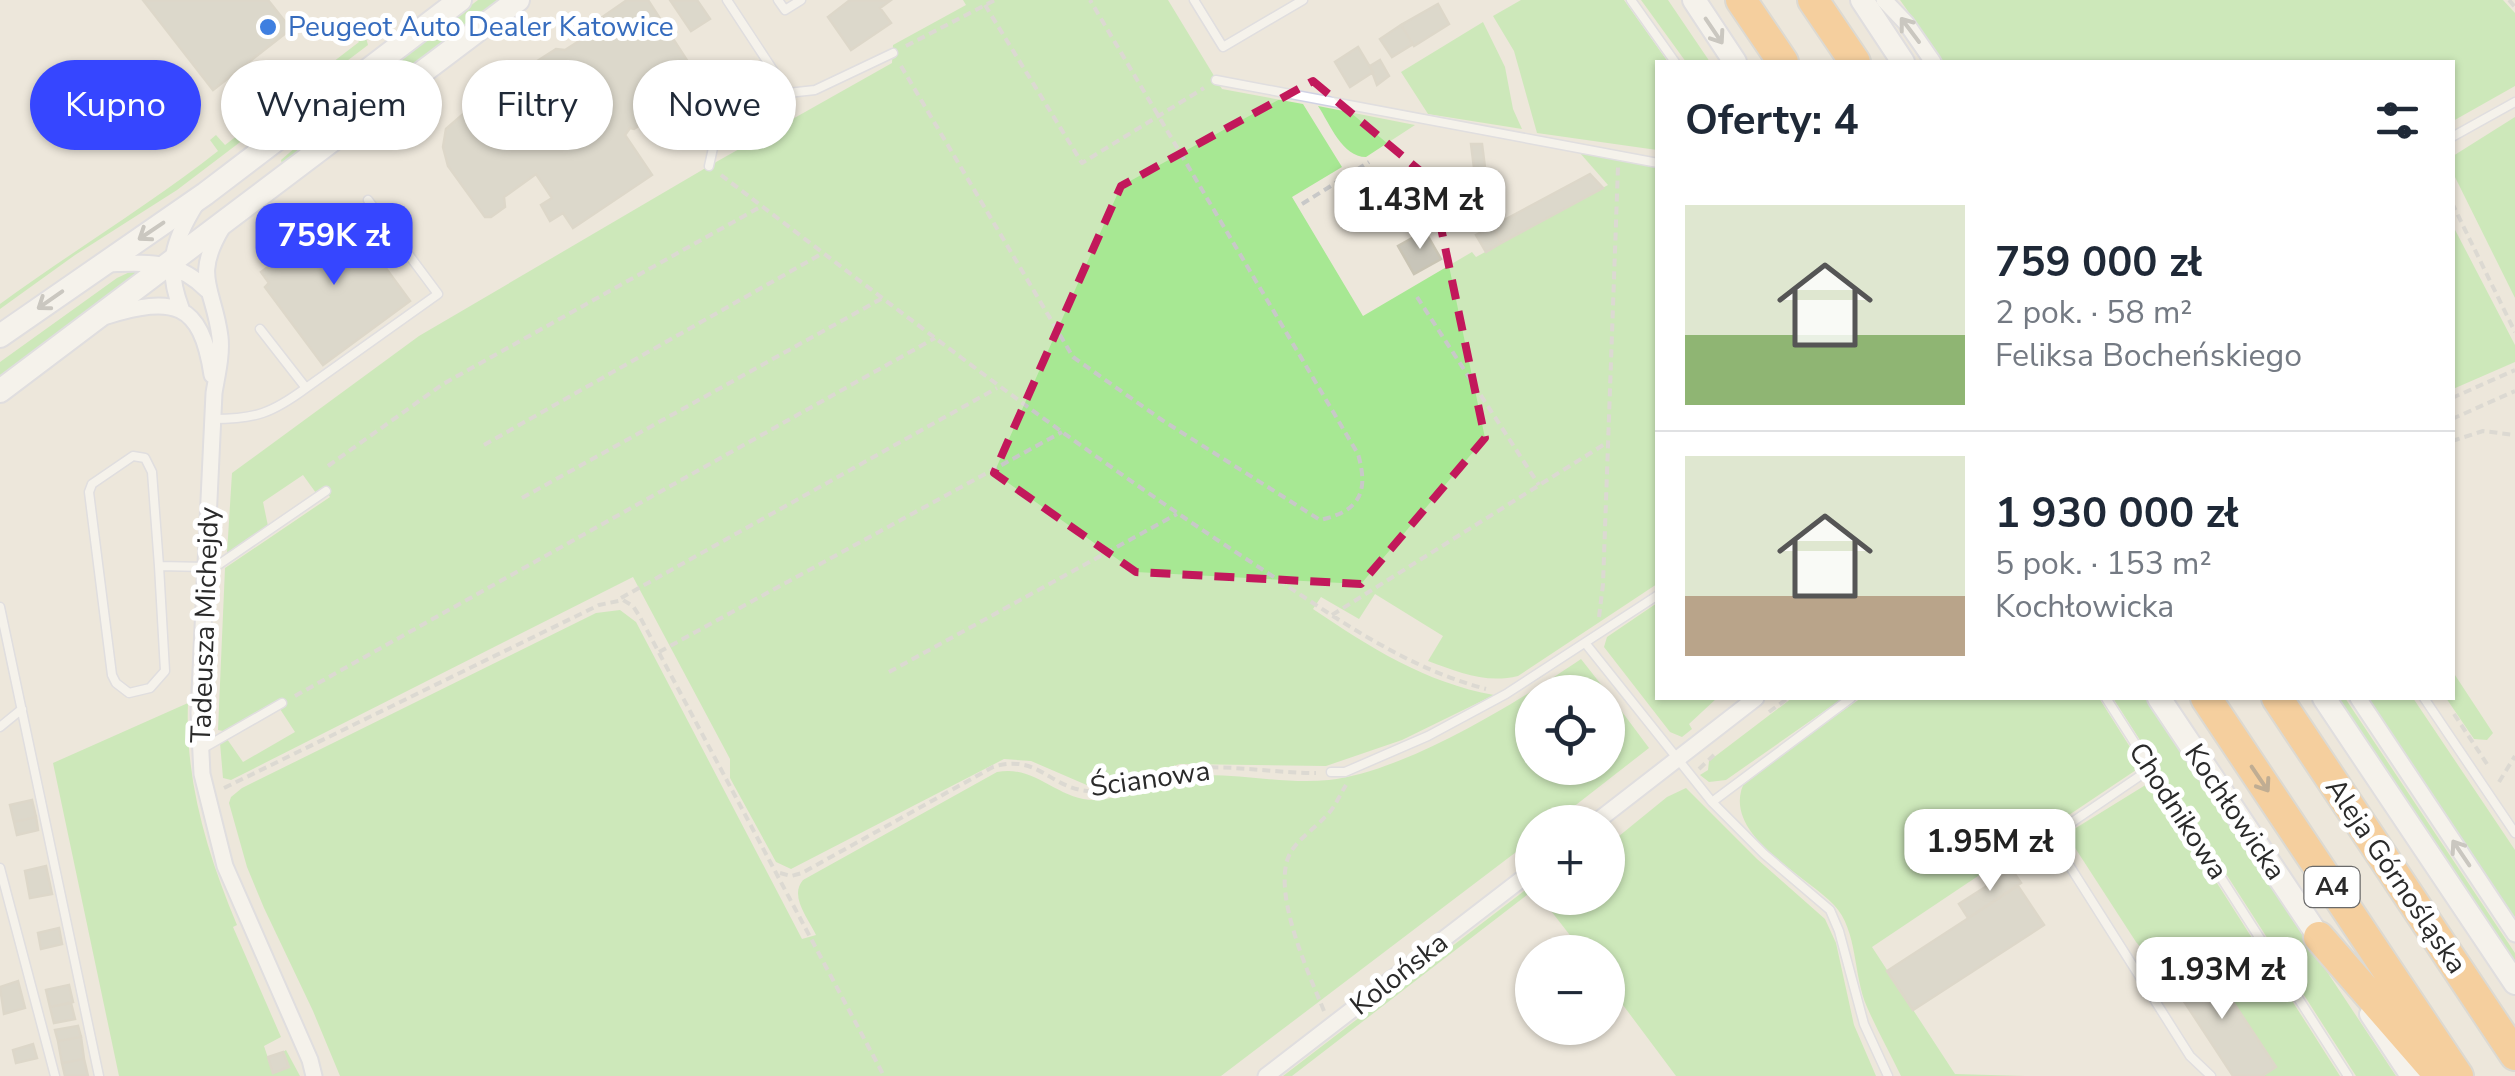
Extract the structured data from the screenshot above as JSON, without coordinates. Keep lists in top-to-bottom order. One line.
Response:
{"streets":{"highway":["Aleja Górnośląska","A4"],"main road":["Kochłowicka"],"street":["Tadeusza Michejdy","Kolońska"],"lane":["Chodnikowa"],"path":["Ścianowa"]},"places":["Peugeot Auto Dealer Katowice"],"page":{"chip":["Kupno","Wynajem","Filtry","Nowe"],"heading":"Oferty: 4","price":["1.43M zł","759K zł","1.95M zł","1.93M zł"],"list":[{"name":"759 000 zł","note":"2 pok. · 58 m² · Feliksa Bocheńskiego"},{"name":"1 930 000 zł","note":"5 pok. · 153 m² · Kochłowicka"}],"map_buttons":["+","−"]}}
